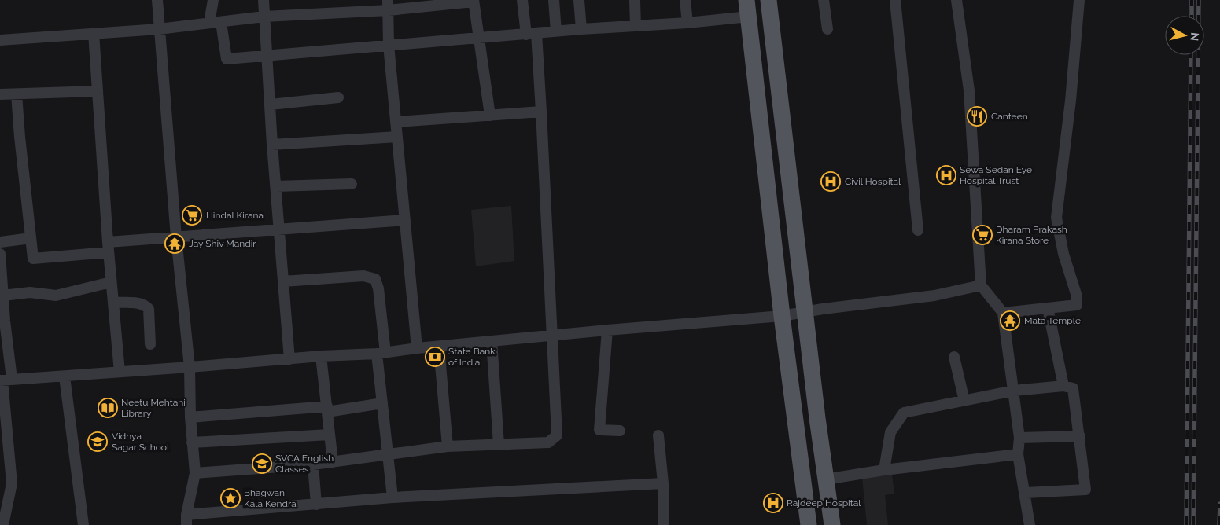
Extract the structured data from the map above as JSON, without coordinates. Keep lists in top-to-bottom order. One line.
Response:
{"places":{"restaurant":["Canteen"],"hospital":["Sewa Sedan Eye Hospital Trust","Civil Hospital","Rajdeep Hospital"],"supermarket":["Hindal Kirana","Dharam Prakash Kirana Store"],"temple":["Jay Shiv Mandir","Mata Temple"],"bank":["State Bank of India"],"library":["Neetu Mehtani Library"],"school or university":["Vidhya Sagar School","SVCA English Classes"],"place":["Bhagwan Kala Kendra"]},"north":"right"}
